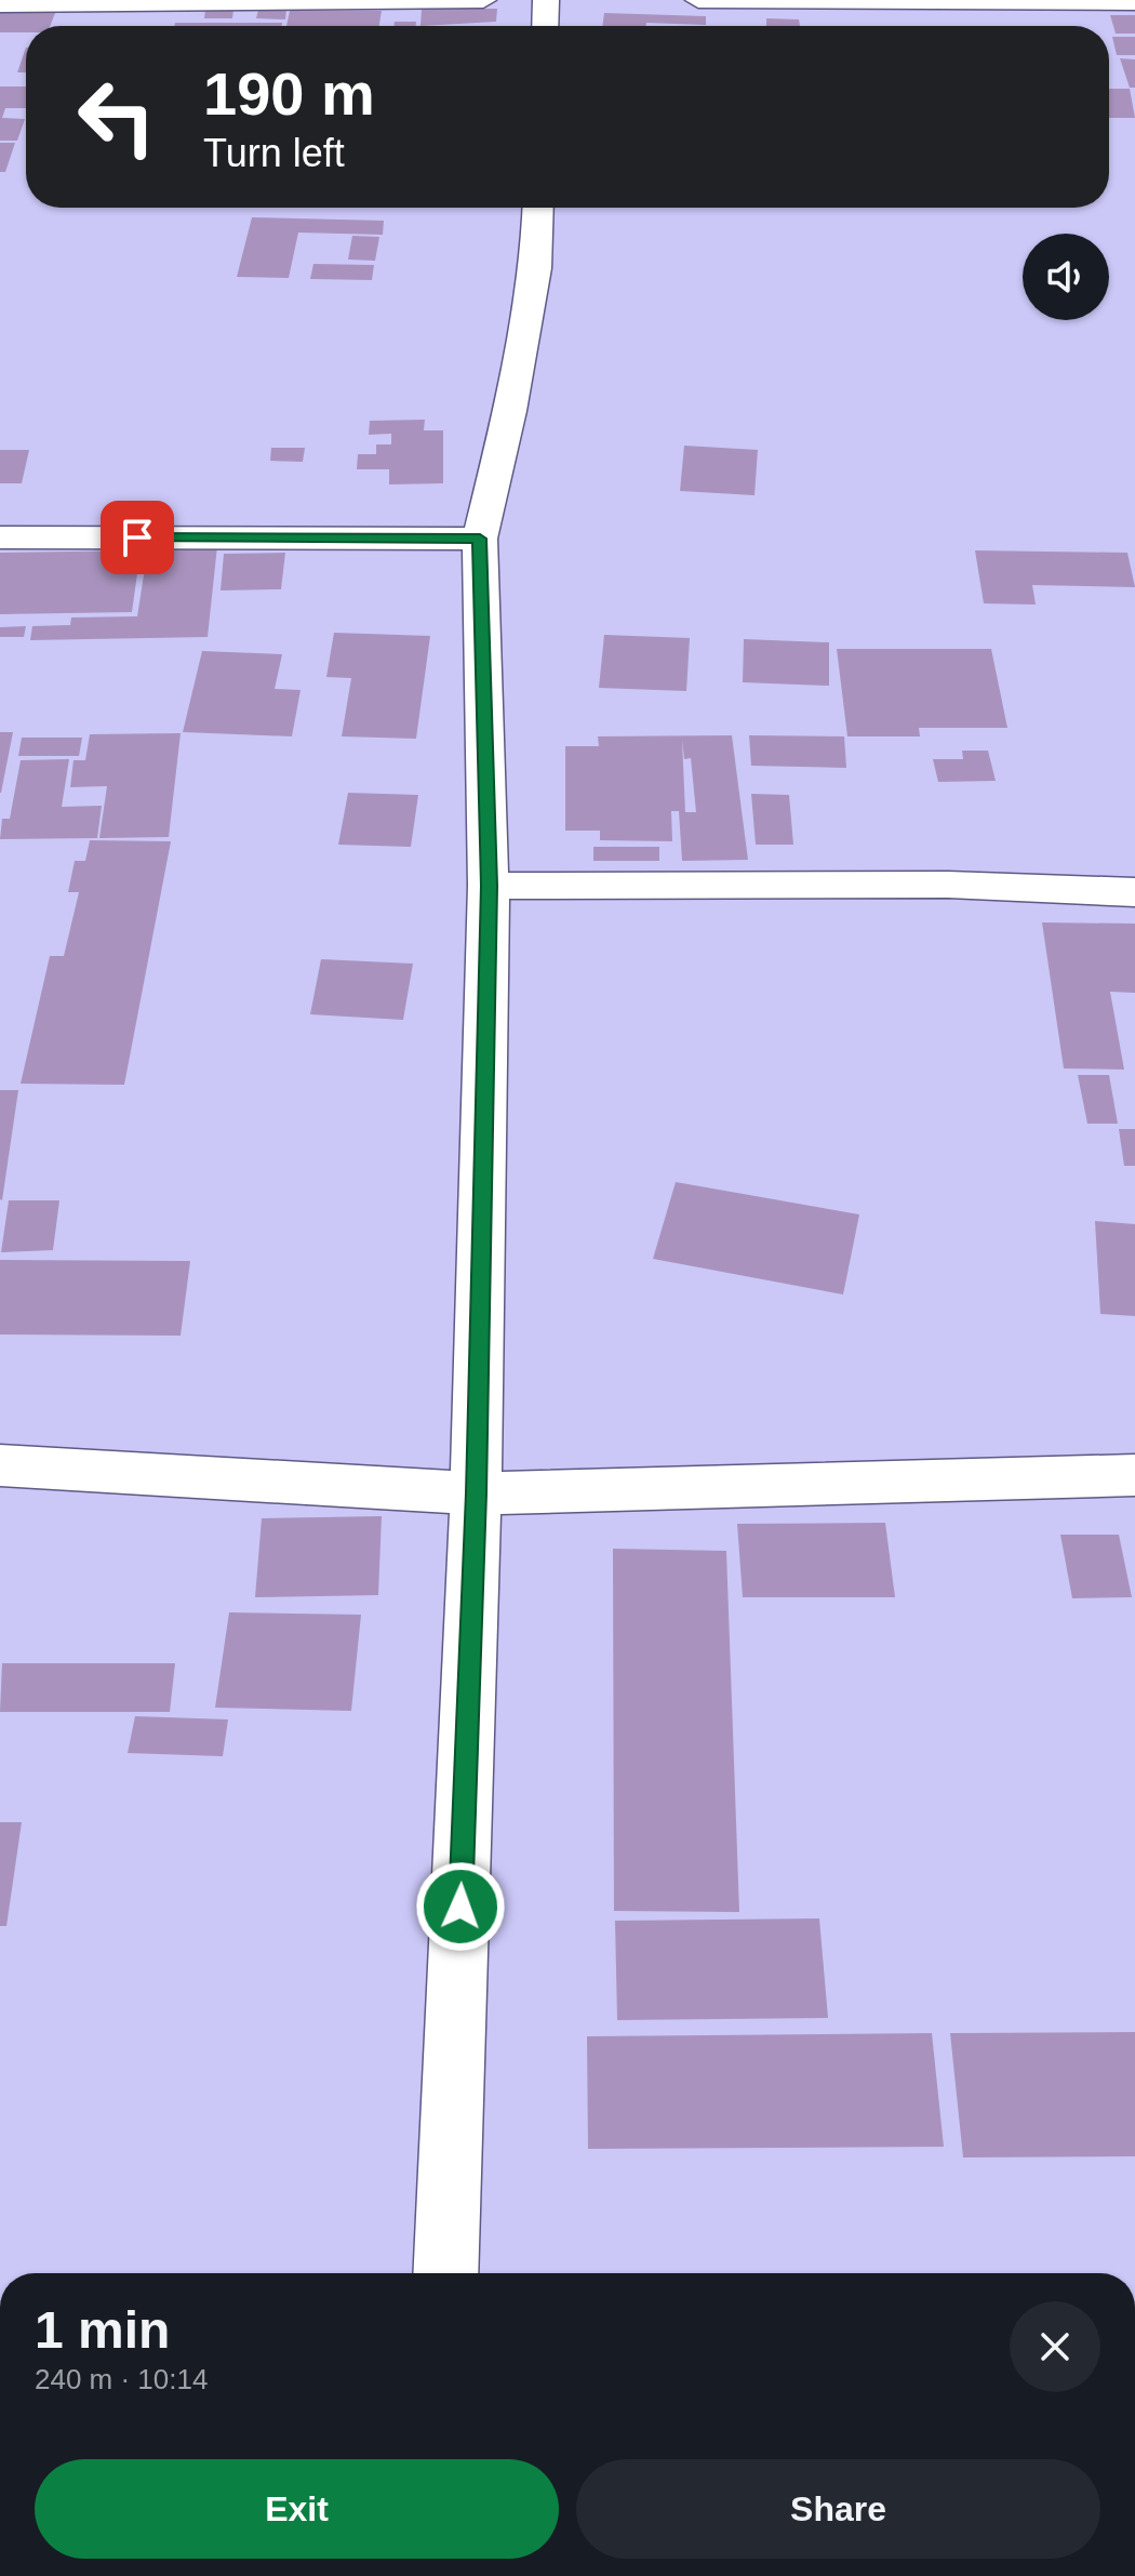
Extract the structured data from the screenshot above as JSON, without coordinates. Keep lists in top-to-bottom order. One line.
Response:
{"page":{"turn":["190 m","Turn left"],"heading":["1 min","240 m · 10:14"],"buttons":["Exit","Share"]}}
